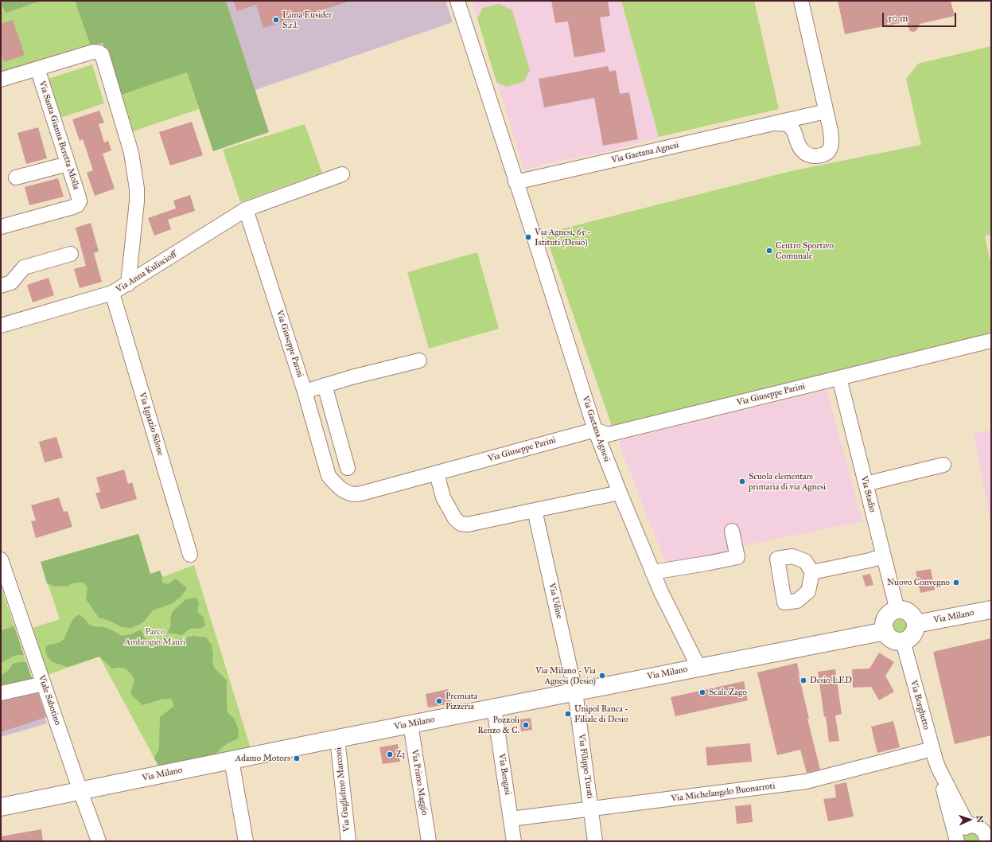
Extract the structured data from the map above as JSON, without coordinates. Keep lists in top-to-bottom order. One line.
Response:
{"streets":{"main road":["Via Milano"],"street":["Via Santa Gianna Beretta Molla","Via Gaetana Agnesi","Via Anna Kuliscioff","Via Giuseppe Parini","Via Ignazio Silone","Via Stadio","Via Udine","Viale Sabotino","Via Borghetto","Via Filippo Turati","Via Bengasi","Via Primo Maggio","Via Guglielmo Marconi","Via Michelangelo Buonarroti"]},"crossings":[["Via Gaetana Agnesi","Via Giuseppe Parini"],["Via Gaetana Agnesi","Via Milano"],["Via Anna Kuliscioff","Via Giuseppe Parini"],["Via Anna Kuliscioff","Via Ignazio Silone"],["Via Giuseppe Parini","Via Stadio"],["Via Stadio","Via Milano"],["Via Stadio","Via Borghetto"],["Via Udine","Via Milano"],["Via Udine","Via Filippo Turati"],["Via Milano","Viale Sabotino"],["Via Milano","Via Borghetto"],["Via Milano","Via Filippo Turati"],["Via Milano","Via Bengasi"],["Via Milano","Via Primo Maggio"],["Via Milano","Via Guglielmo Marconi"],["Via Borghetto","Via Michelangelo Buonarroti"],["Via Filippo Turati","Via Michelangelo Buonarroti"],["Via Bengasi","Via Michelangelo Buonarroti"]],"parks":["Parco Ambrogio Mauri"],"places":["Lima Eusider S.r.l.","Via Agnesi, 65 - Istituti (Desio)","Centro Sportivo Comunale","Scuola elementare primaria di via Agnesi","Nuovo Convegno","Via Milano - Via Agnesi (Desio)","Desio LED","Scale Zago","Premiata Pizzeria","Unipol Banca - Filiale di Desio","Pozzoli Renzo & C.","Z3","Adamo Motors"],"scale_bar":"50 m","north":"right"}
